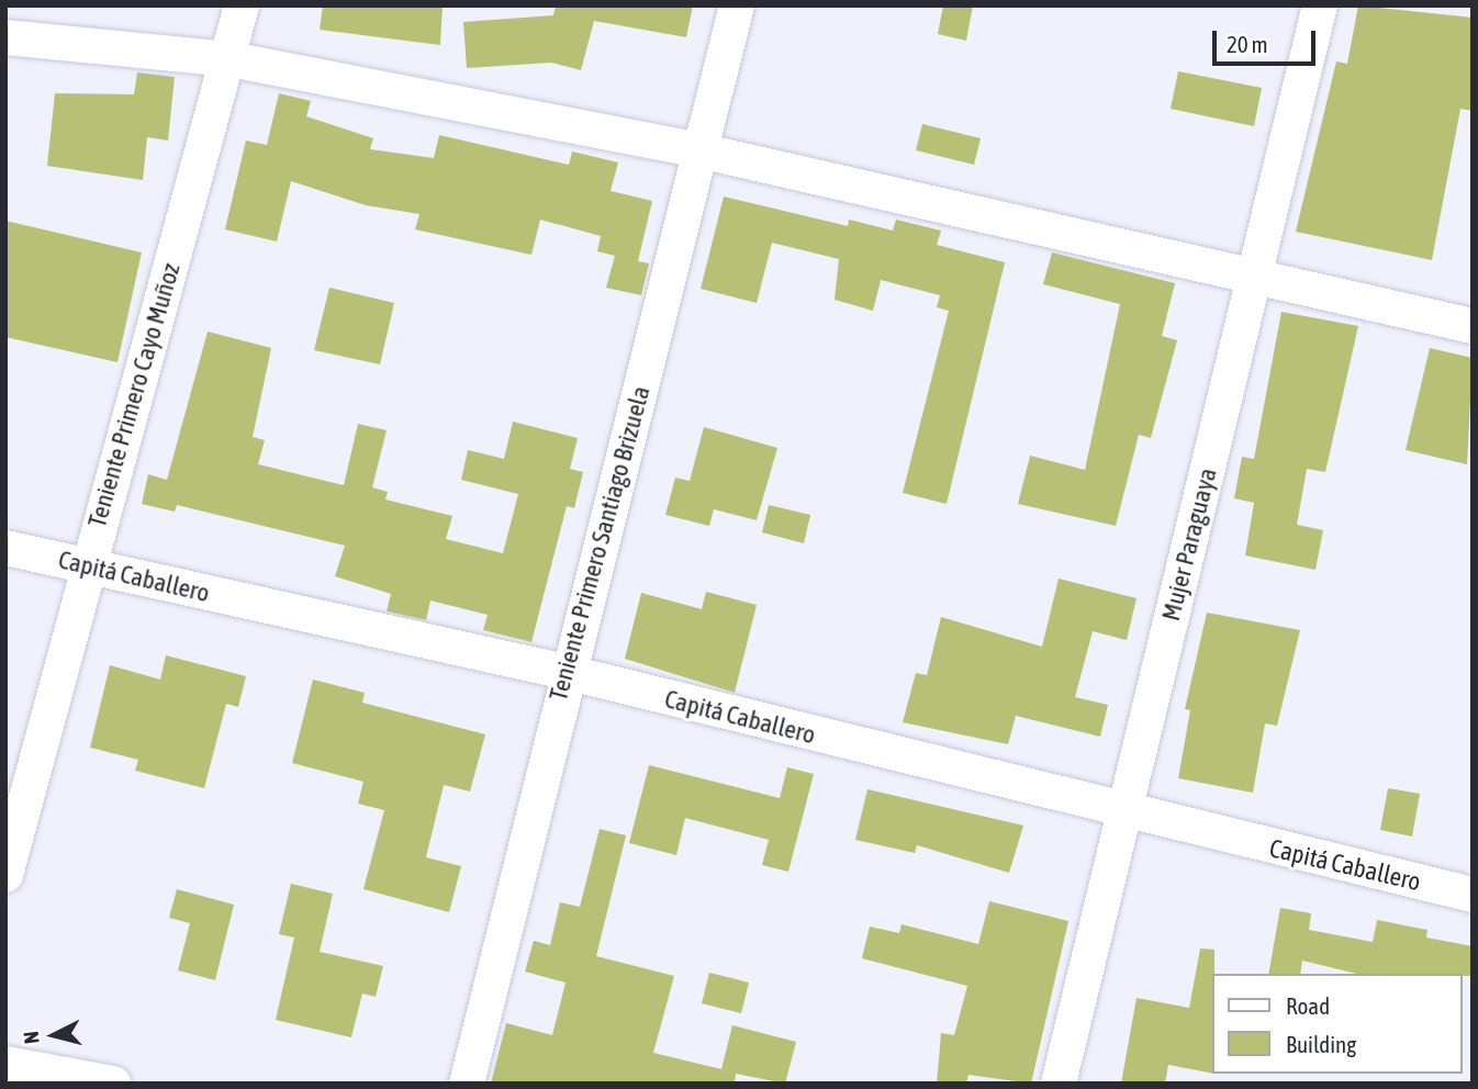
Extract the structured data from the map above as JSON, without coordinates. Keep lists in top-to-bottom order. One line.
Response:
{"streets":{"street":["Teniente Primero Cayo Muñoz","Teniente Primero Santiago Brizuela","Mujer Paraguaya","Capitá Caballero"]},"crossings":[["Teniente Primero Cayo Muñoz","Capitá Caballero"],["Teniente Primero Santiago Brizuela","Capitá Caballero"],["Mujer Paraguaya","Capitá Caballero"]],"legend":["Road","Building"],"scale_bar":"20 m","north":"left"}
